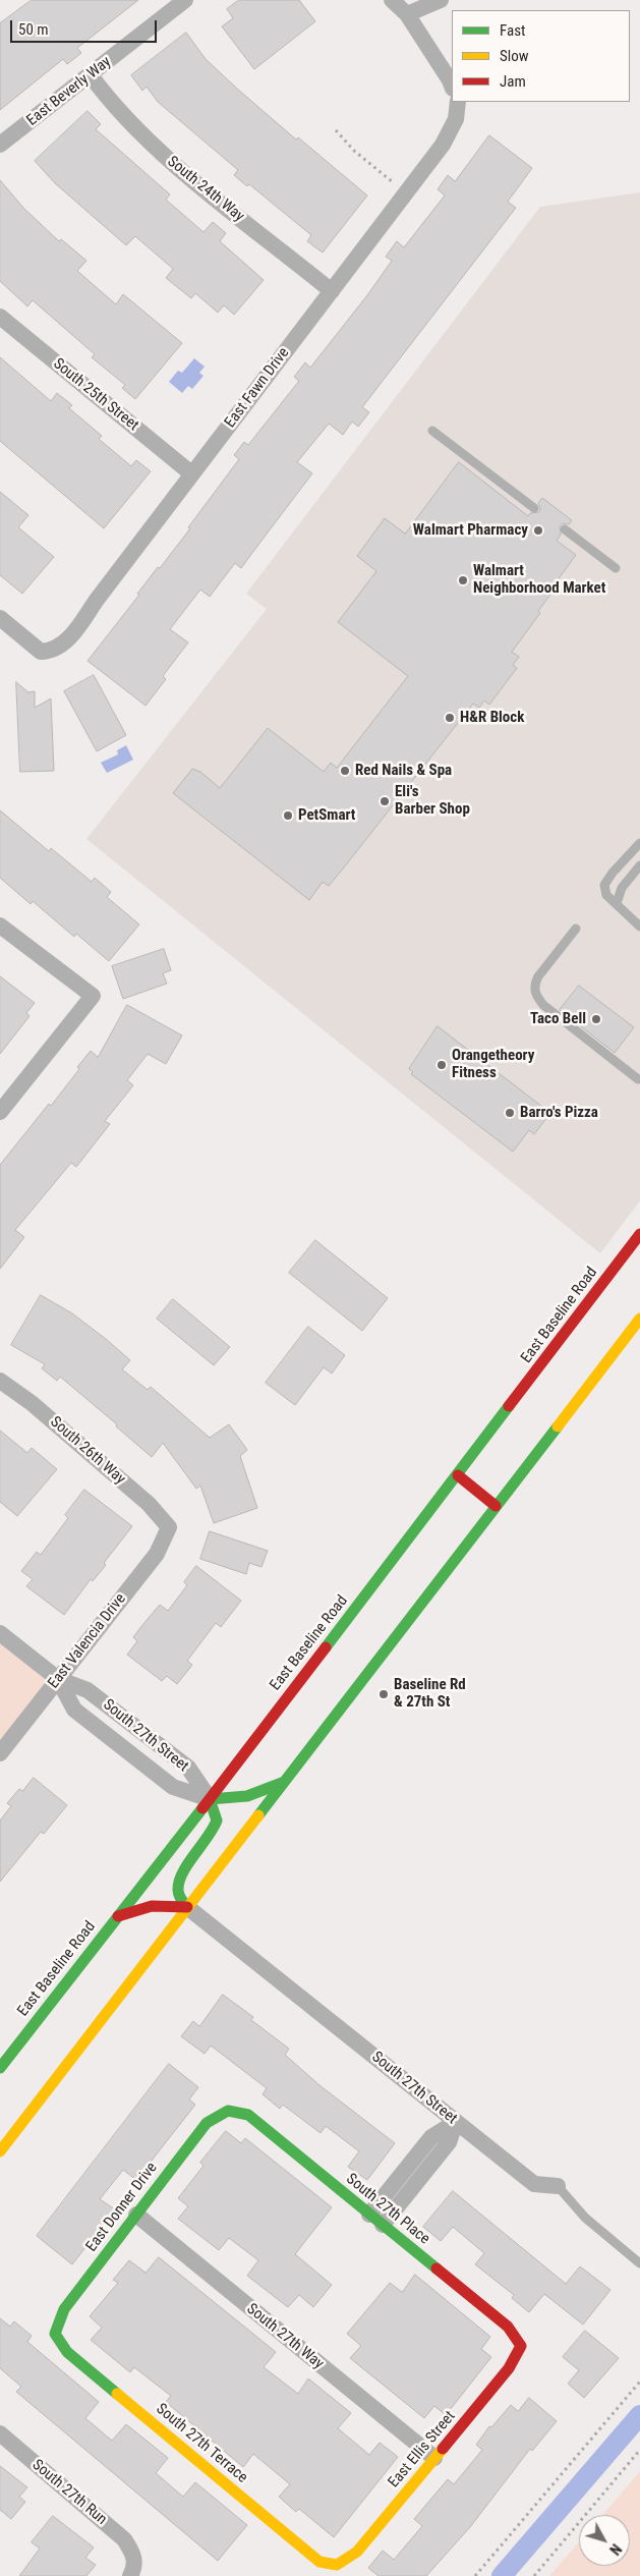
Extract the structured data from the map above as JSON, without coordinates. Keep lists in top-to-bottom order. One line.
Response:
{"streets":{"main road":["East Baseline Road","East Donner Drive","South 27th Place","South 27th Terrace","East Ellis Street"],"street":["East Beverly Way","South 24th Way","East Fawn Drive","South 25th Street","South 26th Way","East Valencia Drive","South 27th Street","South 27th Way","South 27th Run"]},"crossings":[["East Beverly Way","South 24th Way"],["South 24th Way","East Fawn Drive"],["East Fawn Drive","South 25th Street"],["East Baseline Road","South 27th Street"],["South 26th Way","East Valencia Drive"],["East Valencia Drive","South 27th Street"],["East Donner Drive","South 27th Place"],["East Donner Drive","South 27th Way"],["East Donner Drive","South 27th Terrace"],["South 27th Place","East Ellis Street"],["South 27th Way","East Ellis Street"],["South 27th Terrace","East Ellis Street"]],"places":["Walmart Pharmacy","Walmart Neighborhood Market","H&R Block","Red Nails & Spa","Eli's Barber Shop","PetSmart","Taco Bell","Orangetheory Fitness","Barro's Pizza","Baseline Rd & 27th St"],"legend":["Fast","Slow","Jam"],"scale_bar":"50 m","north":"bottom right"}
